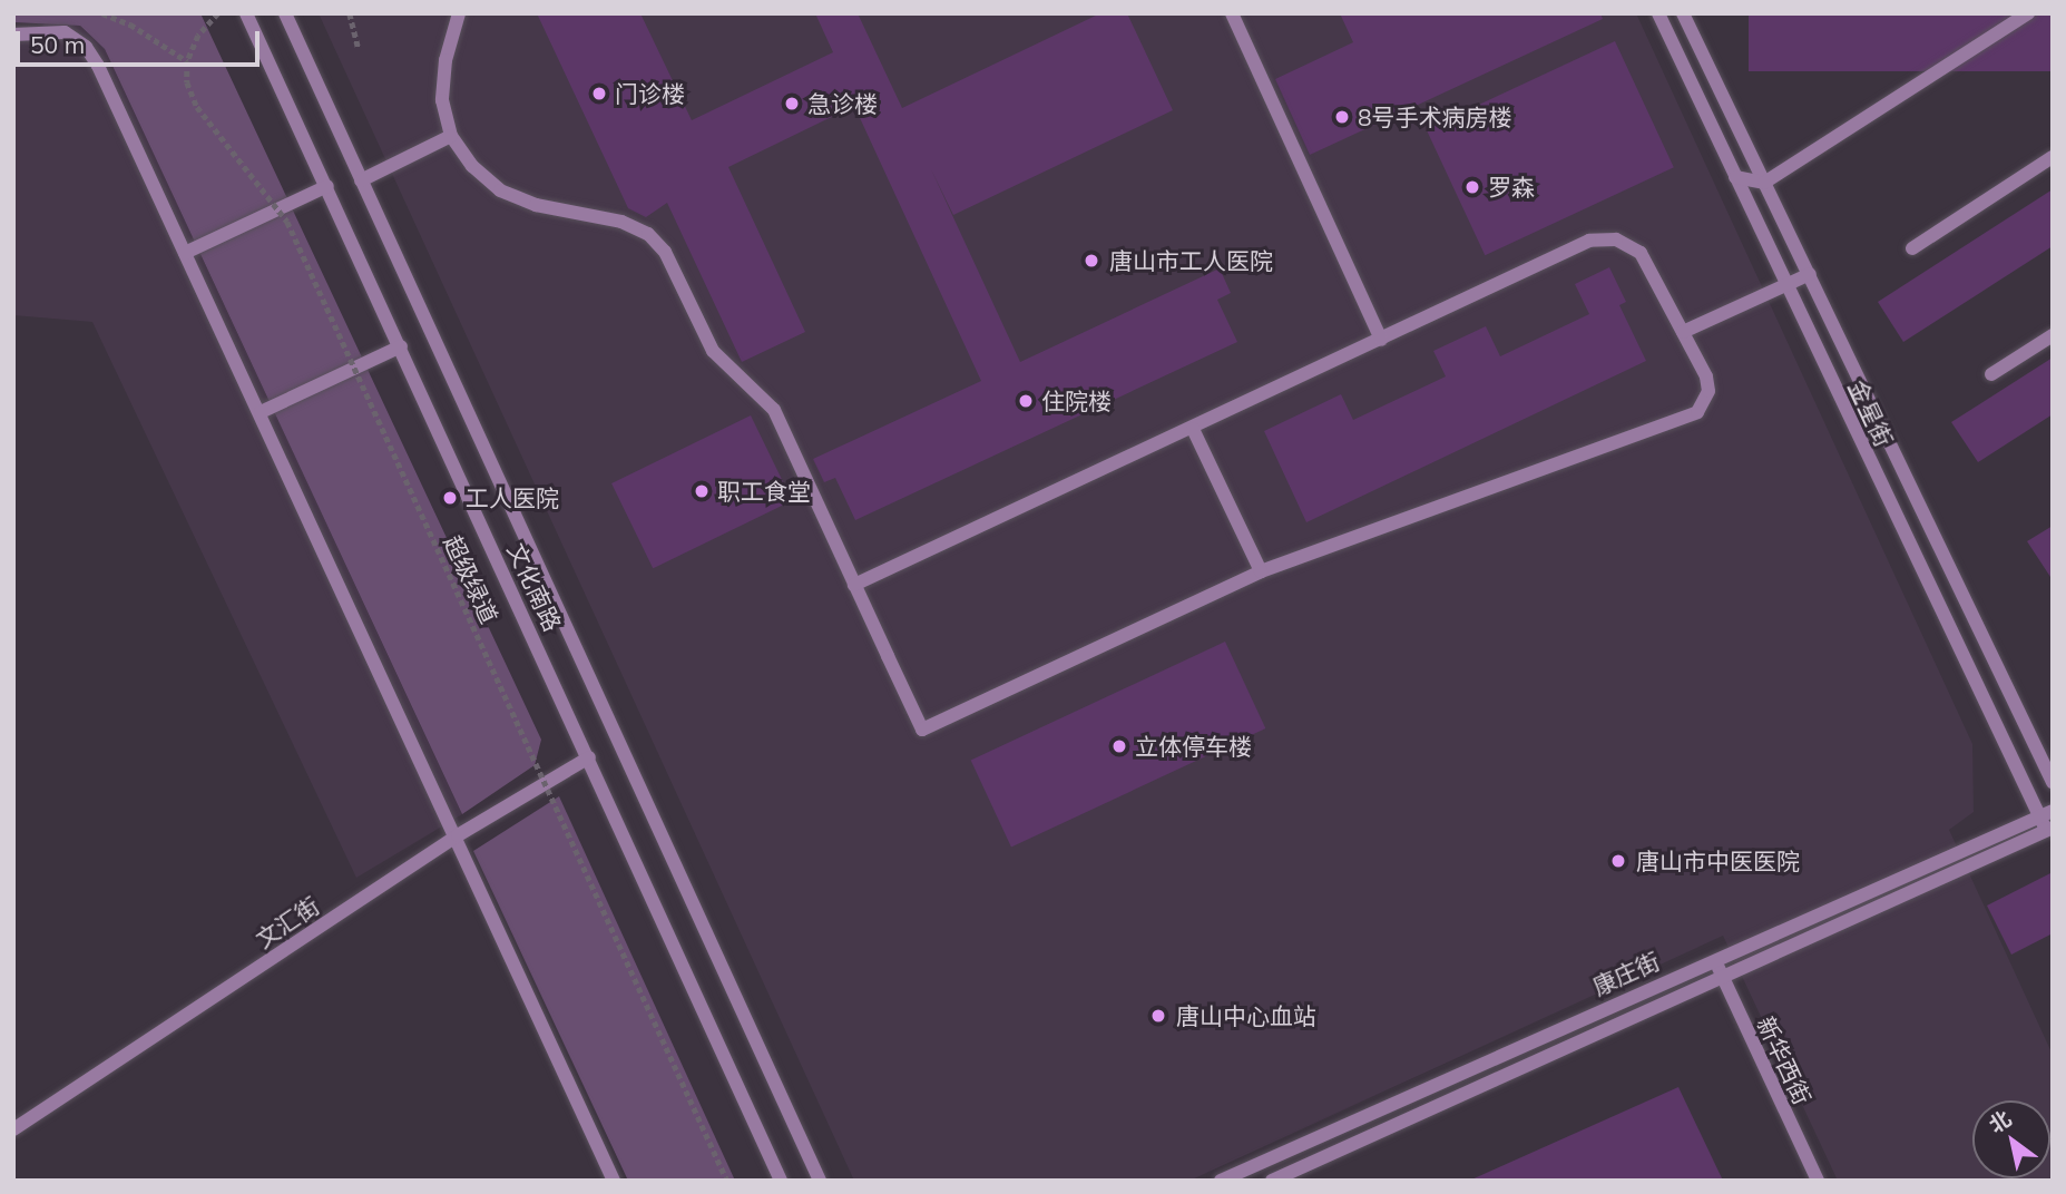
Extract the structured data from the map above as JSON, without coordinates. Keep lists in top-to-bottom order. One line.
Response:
{"streets":{"street":["金星街","文化南路","文汇街","康庄街","新华西街"],"path":["超级绿道"]},"crossings":[["金星街","康庄街"],["文化南路","文汇街"],["康庄街","新华西街"]],"places":["门诊楼","急诊楼","8号手术病房楼","罗森","唐山市工人医院","住院楼","职工食堂","工人医院","立体停车楼","唐山市中医医院","唐山中心血站"],"scale_bar":"50 m","north":"top left"}
